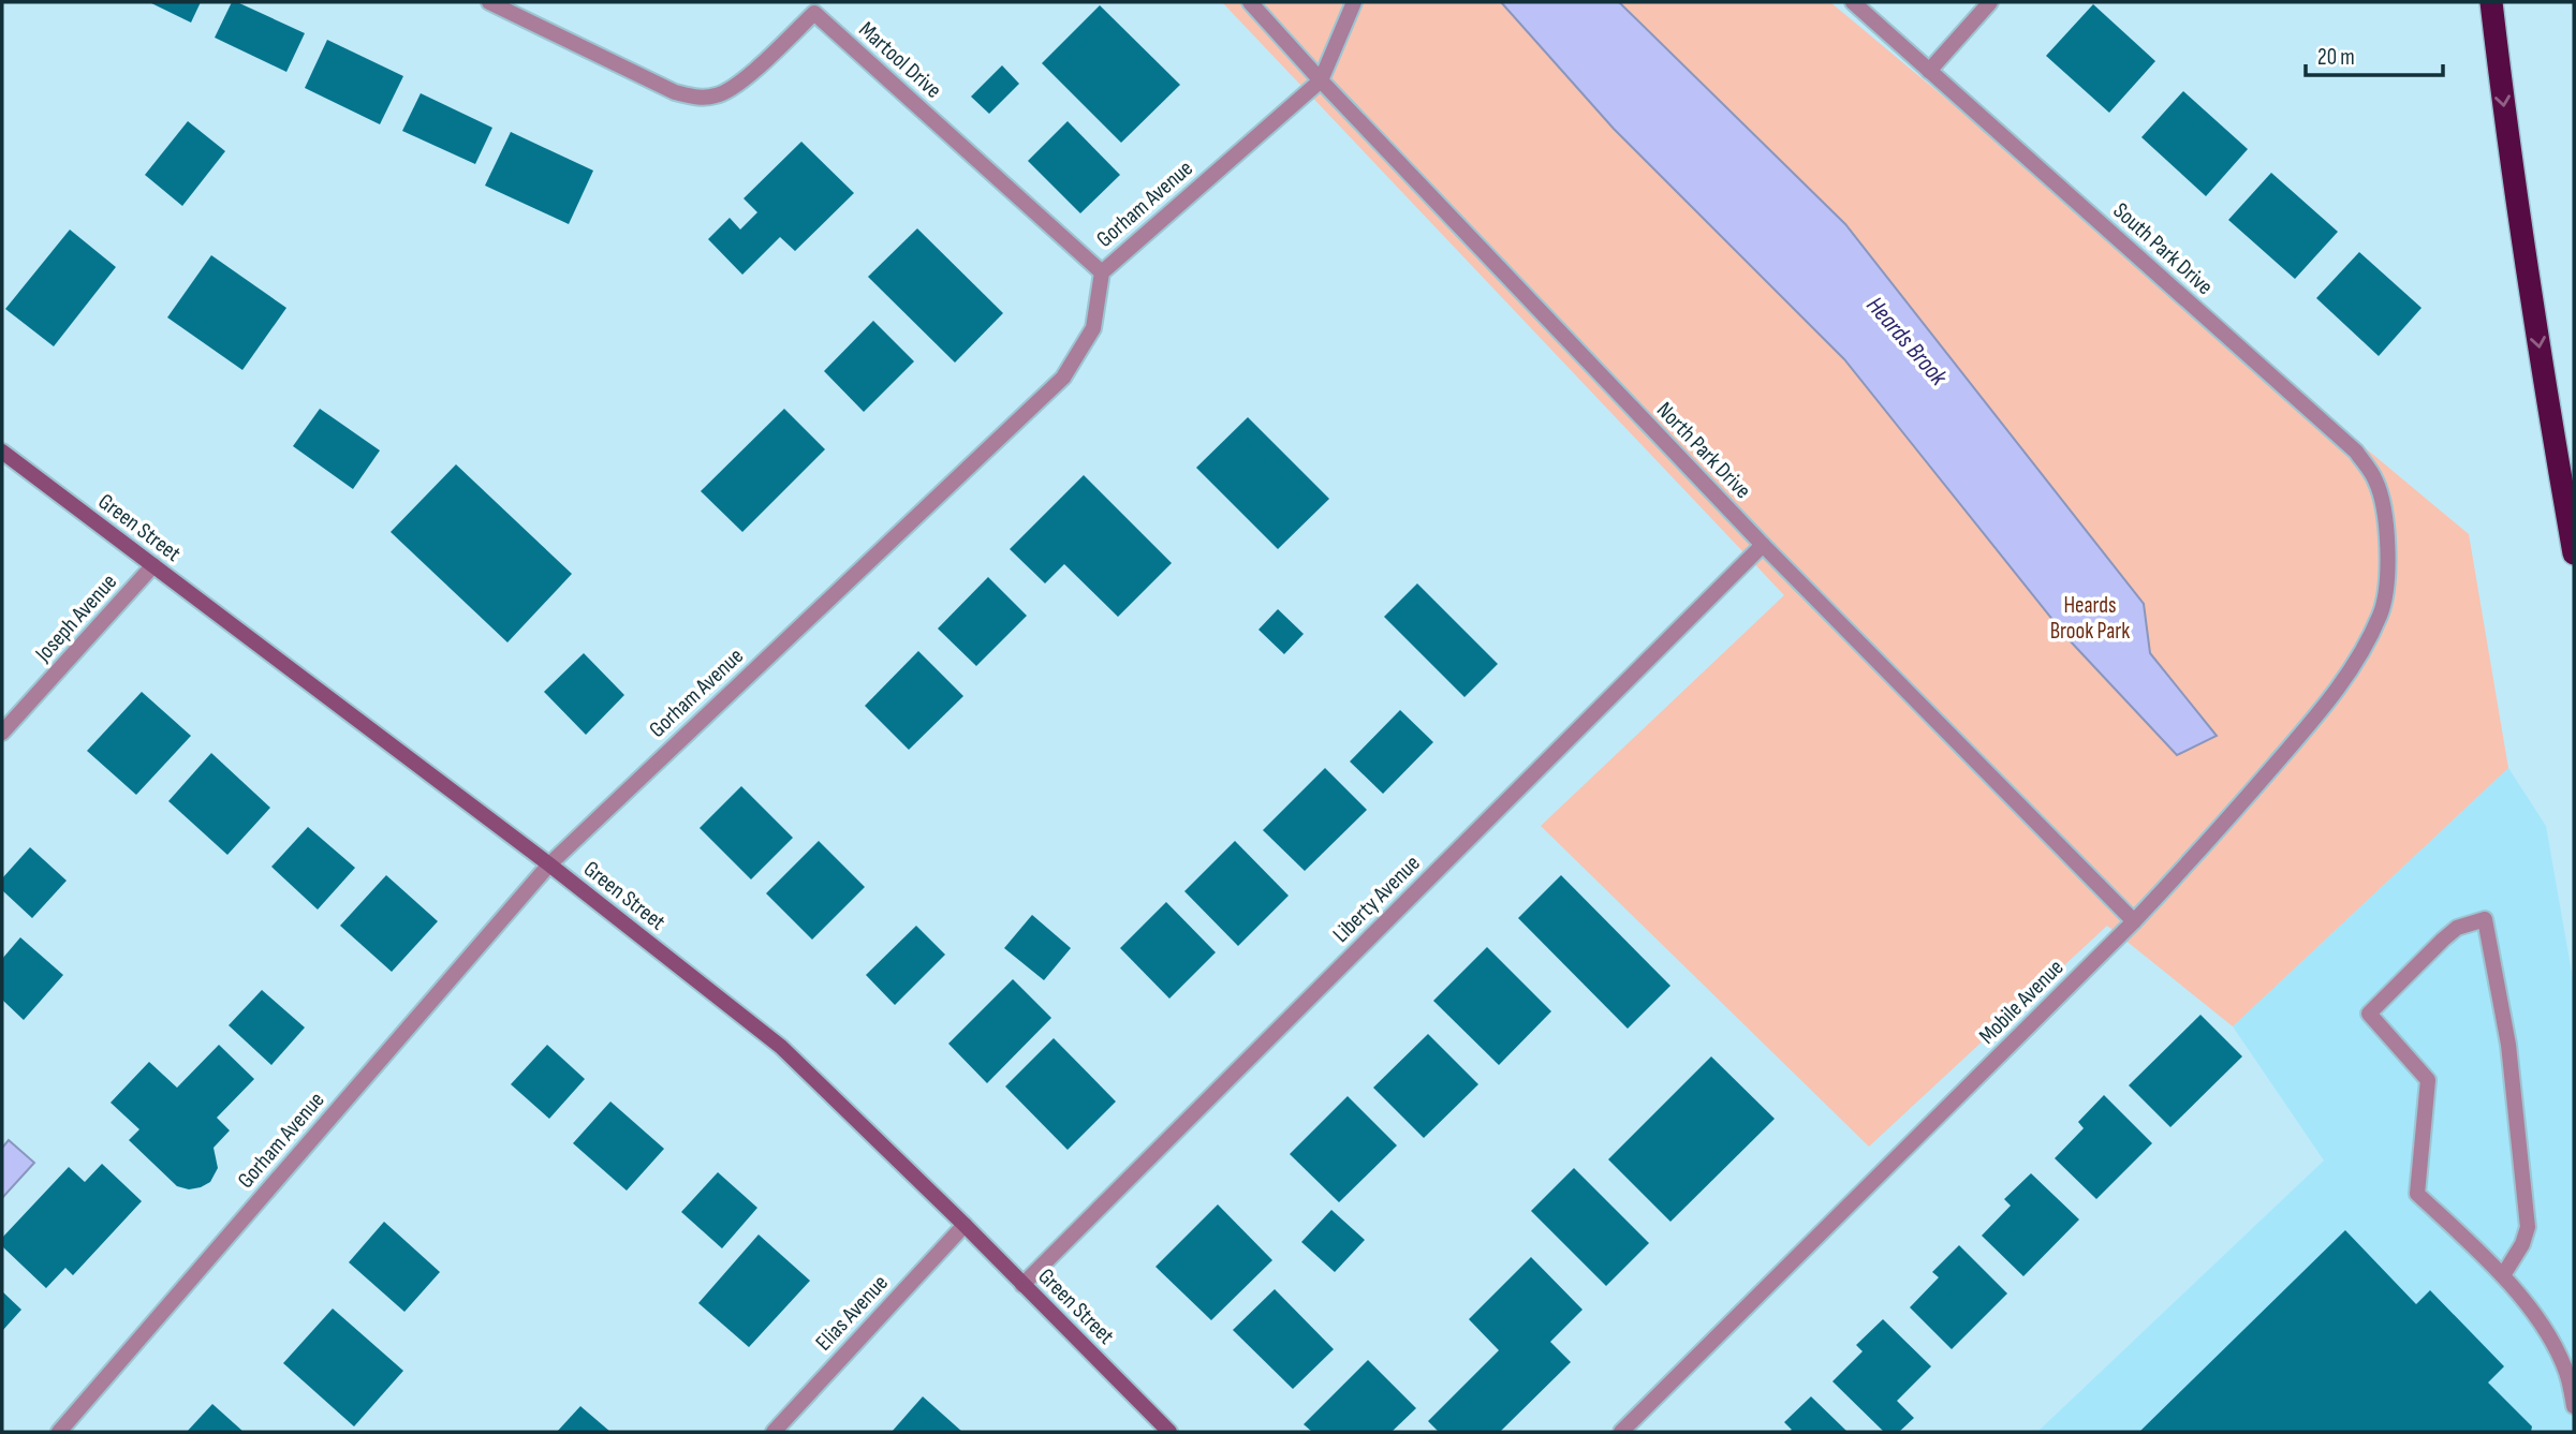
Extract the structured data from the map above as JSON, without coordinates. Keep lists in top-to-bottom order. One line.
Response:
{"streets":{"street":["Martool Drive","Gorham Avenue","South Park Drive","North Park Drive","Green Street","Joseph Avenue","Liberty Avenue","Mobile Avenue","Elias Avenue"]},"crossings":[["Martool Drive","Gorham Avenue"],["Gorham Avenue","North Park Drive"],["Gorham Avenue","Green Street"],["South Park Drive","Mobile Avenue"],["North Park Drive","Liberty Avenue"],["North Park Drive","Mobile Avenue"],["Green Street","Joseph Avenue"],["Green Street","Liberty Avenue"],["Green Street","Elias Avenue"]],"water":["Heards Brook"],"parks":["Heards Brook Park"],"scale_bar":"20 m"}
